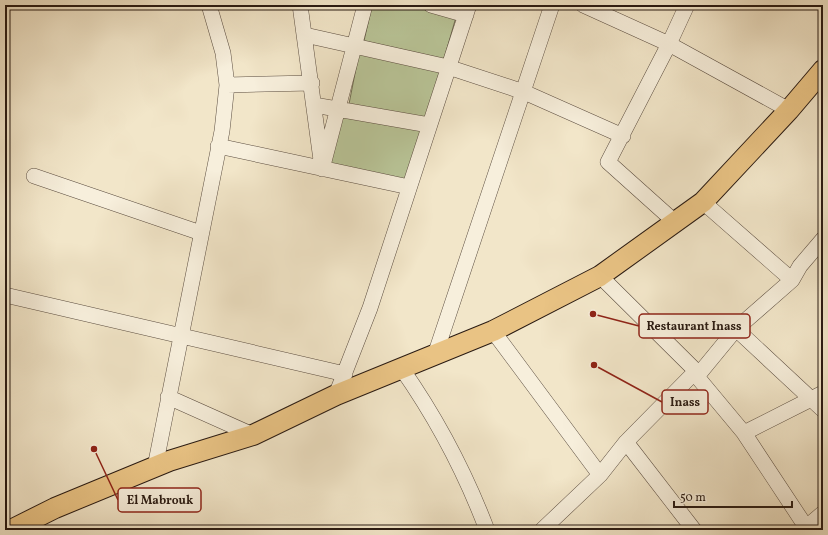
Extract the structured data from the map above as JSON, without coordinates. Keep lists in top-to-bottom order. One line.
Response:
{"places":["Restaurant Inass","Inass","El Mabrouk"],"scale_bar":"50 m"}
